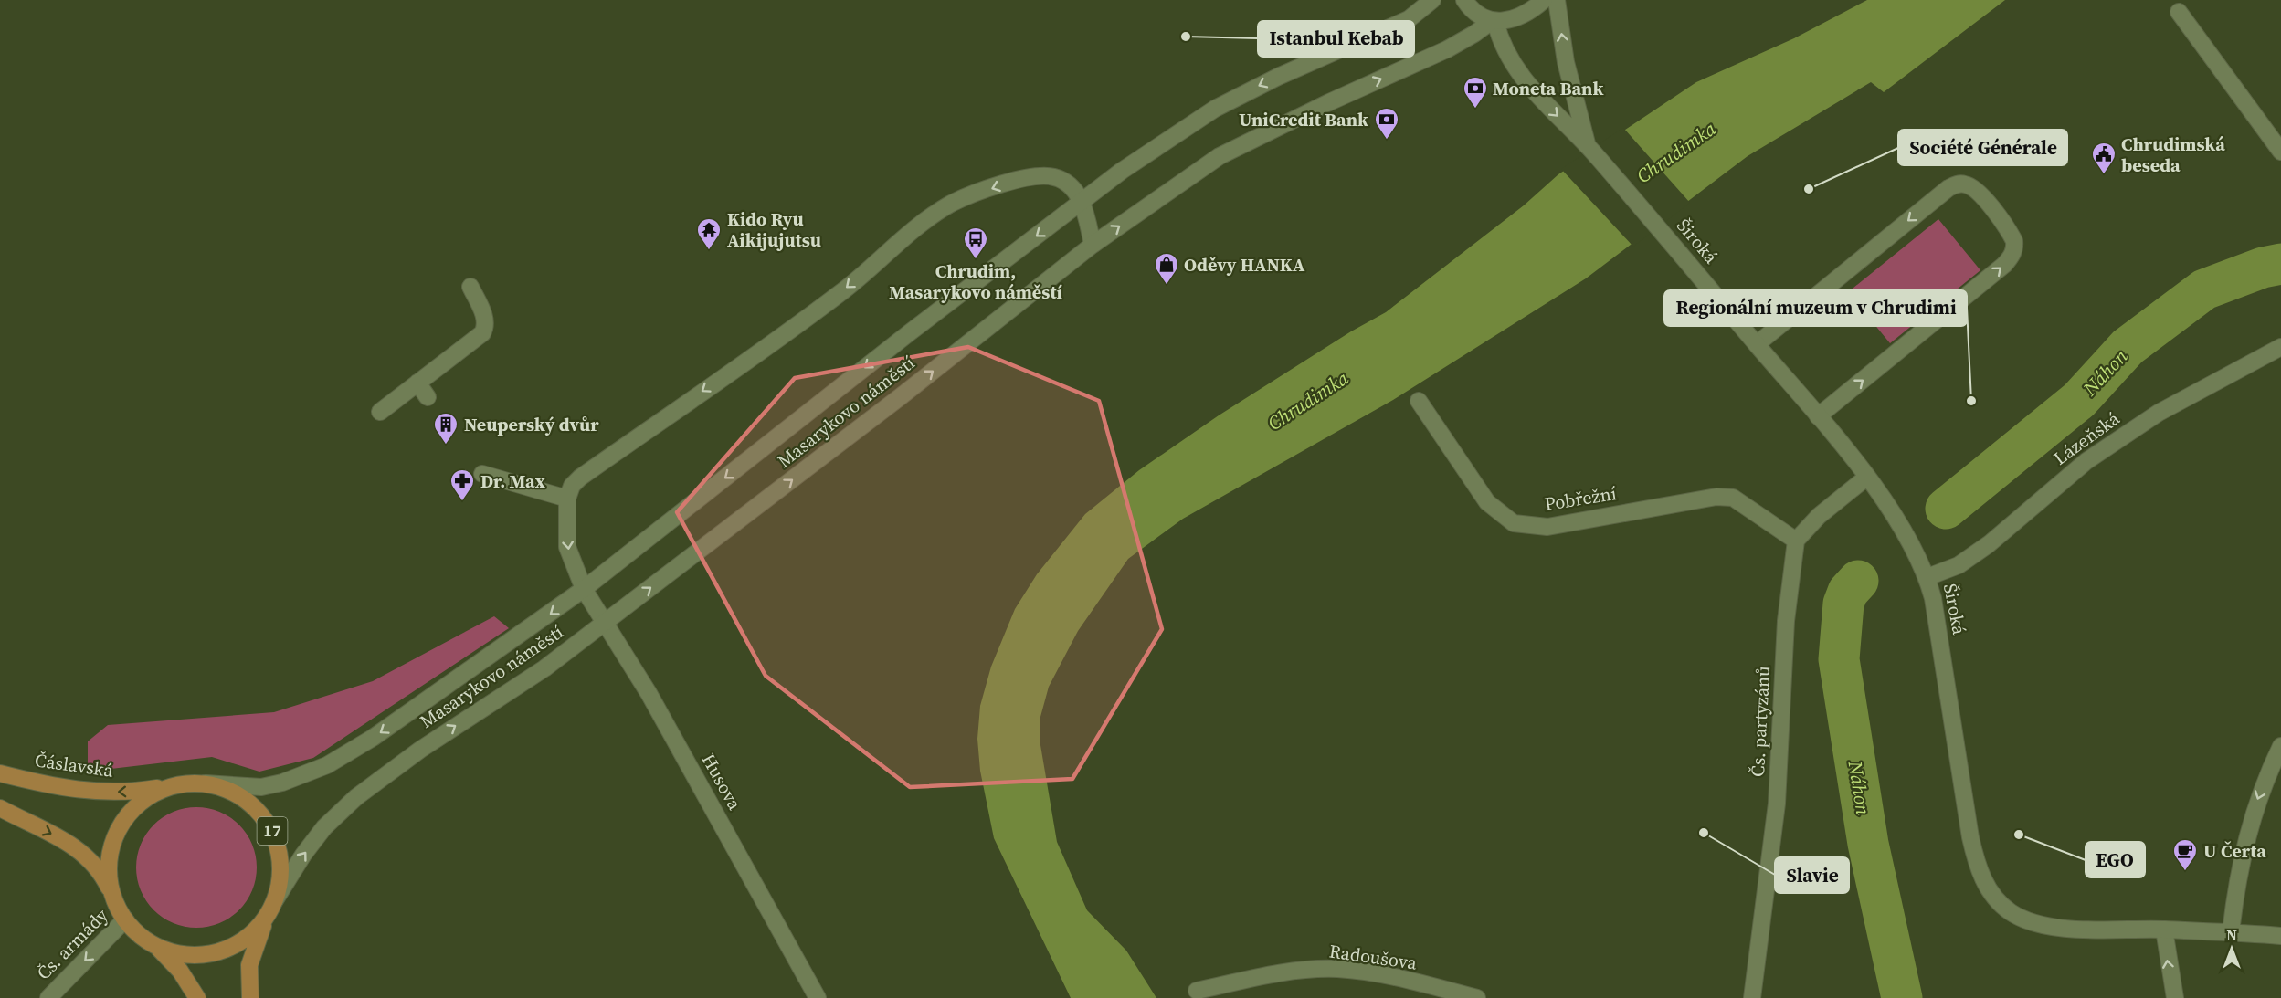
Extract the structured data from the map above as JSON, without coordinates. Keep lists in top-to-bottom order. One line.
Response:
{"streets":{"main road":["Masarykovo náměstí","Čáslavská","17"],"street":["Široká","Lázeňská","Pobřežní","Čs. partyzánů","Husova","Čs. armády","Radoušova"]},"crossings":[["Široká","Masarykovo náměstí"],["Široká","Lázeňská"],["Masarykovo náměstí","Čáslavská"],["Masarykovo náměstí","Husova"],["Masarykovo náměstí","17"],["Masarykovo náměstí","Čs. armády"],["Pobřežní","Čs. partyzánů"],["Čáslavská","17"],["Čáslavská","Čs. armády"],["17","Čs. armády"]],"one_way":["Čáslavská","Čs. armády"],"water":["Chrudimka","Náhon"],"places":{"other":["Istanbul Kebab","Société Générale","Regionální muzeum v Chrudimi","Slavie","EGO"],"bank":["Moneta Bank","UniCredit Bank"],"public building":["Chrudimská beseda"],"temple":["Kido Ryu Aikijujutsu"],"bus stop":["Chrudim, Masarykovo náměstí"],"shop":["Oděvy HANKA"],"building":["Neuperský dvůr"],"pharmacy":["Dr. Max"],"cafe":["U Čerta"]},"north":"top"}
